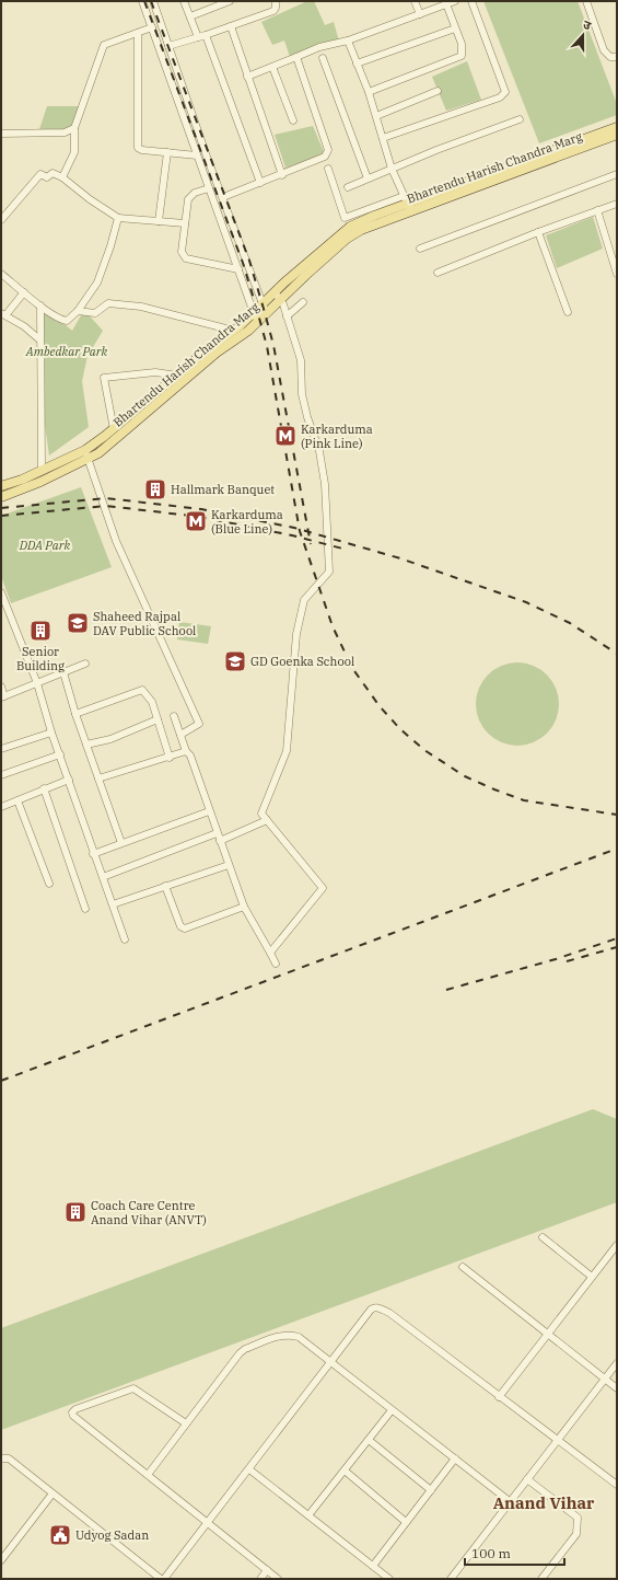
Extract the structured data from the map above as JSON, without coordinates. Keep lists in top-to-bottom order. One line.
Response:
{"streets":{"main road":["Bhartendu Harish Chandra Marg"]},"districts":["Anand Vihar"],"parks":["Ambedkar Park","DDA Park"],"places":{"metro station":["Karkarduma (Pink Line)","Karkarduma (Blue Line)"],"building":["Hallmark Banquet","Senior Building","Coach Care Centre Anand Vihar (ANVT)"],"school or university":["Shaheed Rajpal DAV Public School","GD Goenka School"],"public building":["Udyog Sadan"]},"scale_bar":"100 m","north":"top"}
